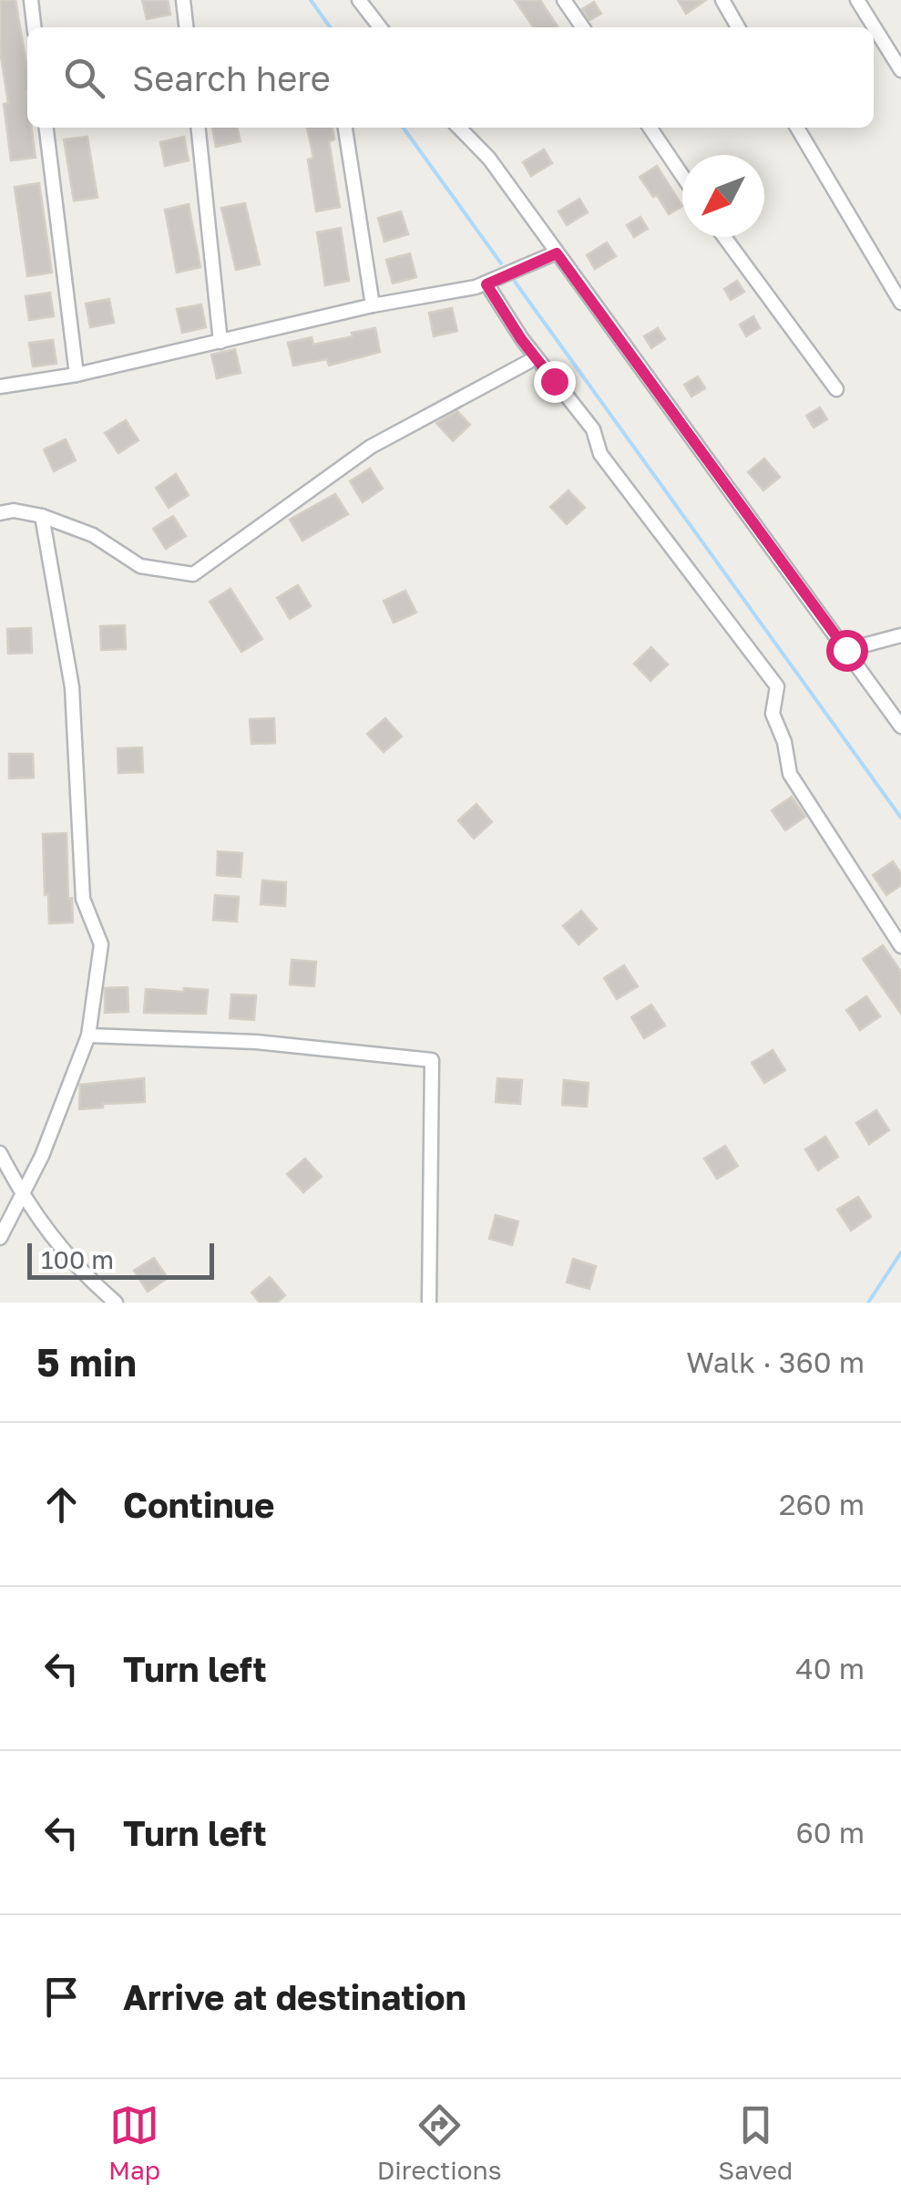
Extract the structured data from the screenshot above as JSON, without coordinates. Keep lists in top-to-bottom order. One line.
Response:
{"scale_bar":"100 m","north":"bottom left","page":{"search":"Search here","scale":"100 m","heading":["5 min","Walk · 360 m"],"list":[["Continue","260 m"],["Turn left","40 m"],["Turn left","60 m"],"Arrive at destination"],"nav":["Map","Directions","Saved"]}}
